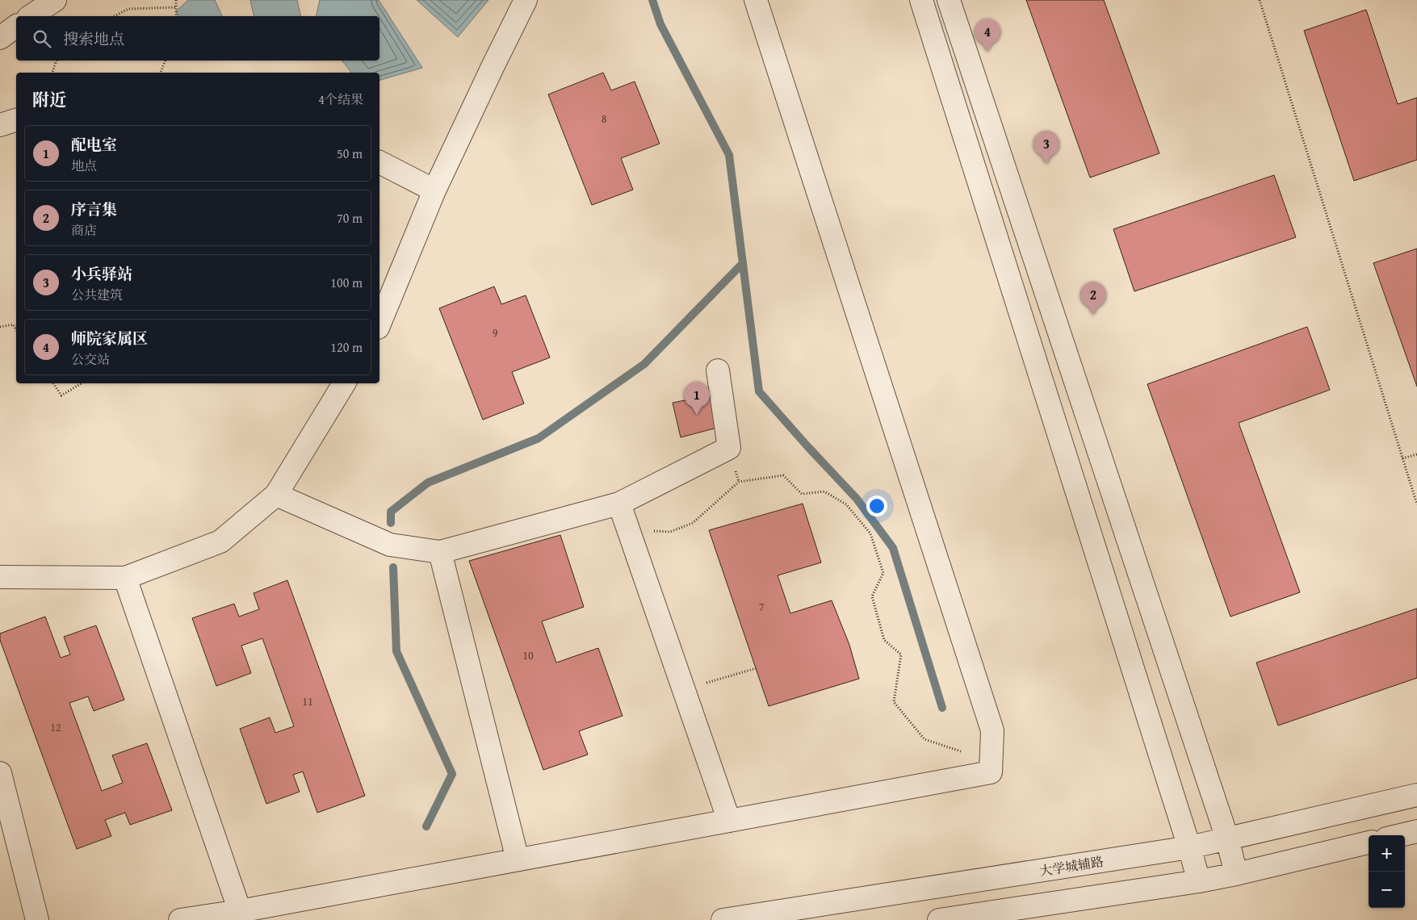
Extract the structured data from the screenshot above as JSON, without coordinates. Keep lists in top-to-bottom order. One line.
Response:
{"streets":{"street":["大学城辅路"]},"house_numbers":["8","9","7","10","11","12"],"page":{"search":"搜索地点","pins":["4","3","2","1"],"heading":["附近","4个结果"],"list":[{"mark":"1","name":"配电室","note":"地点","value":"50 m"},{"mark":"2","name":"序言集","note":"商店","value":"70 m"},{"mark":"3","name":"小兵驿站","note":"公共建筑","value":"100 m"},{"mark":"4","name":"师院家属区","note":"公交站","value":"120 m"}],"map_buttons":["+","−"]}}
